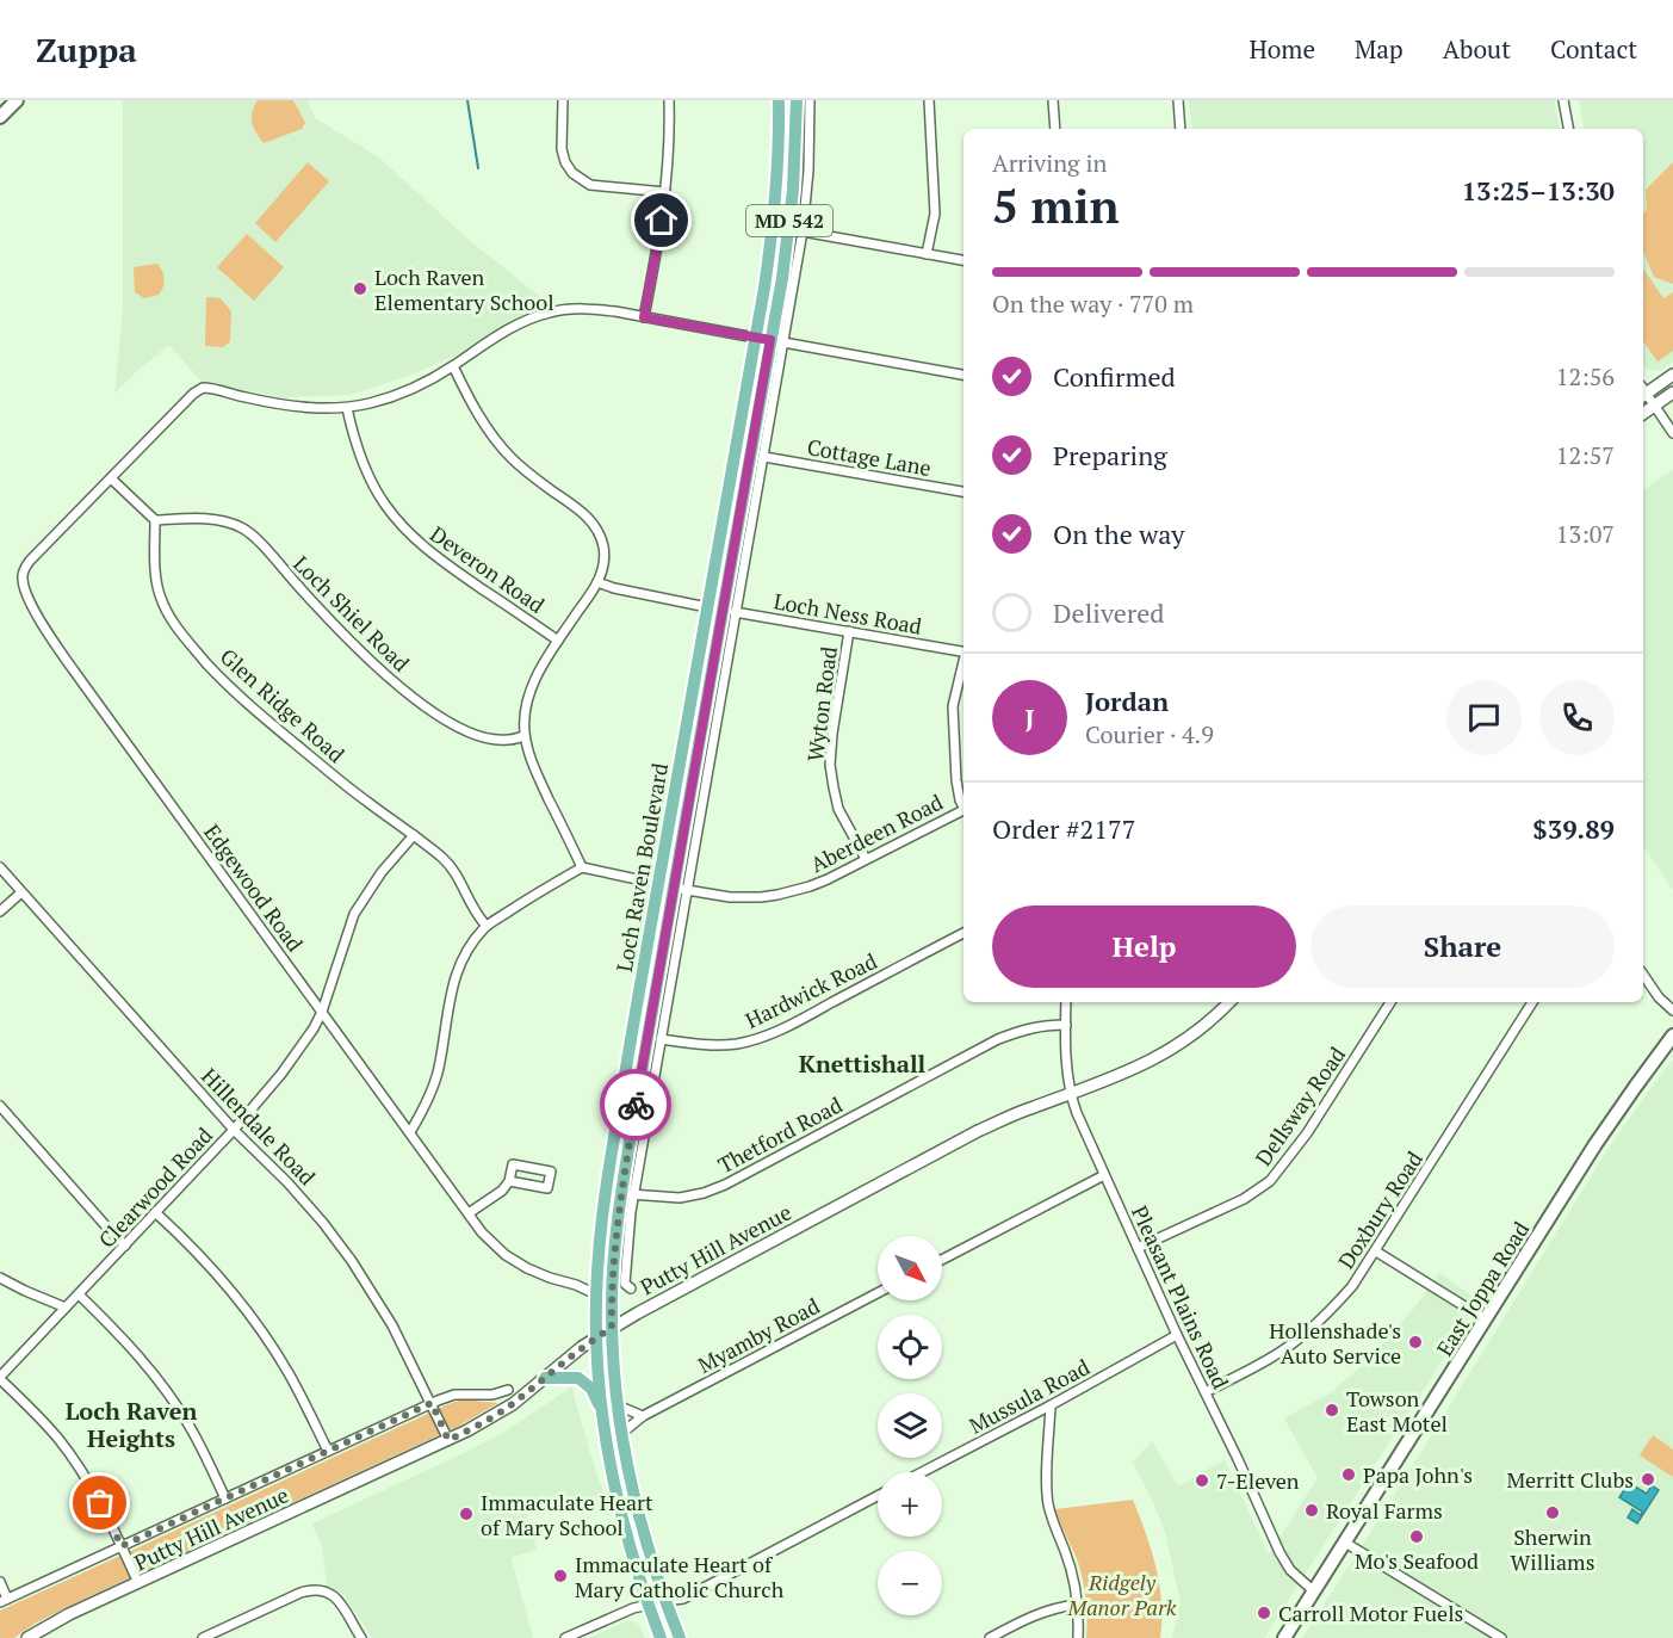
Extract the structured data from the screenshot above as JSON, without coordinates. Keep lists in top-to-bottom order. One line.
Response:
{"streets":{"main road":["MD 542","Loch Raven Boulevard","East Joppa Road"],"street":["Cottage Lane","Deveron Road","Loch Shiel Road","Loch Ness Road","Wyton Road","Glen Ridge Road","Aberdeen Road","Edgewood Road","Hardwick Road","Dellsway Road","Hillendale Road","Thetford Road","Clearwood Road","Doxbury Road","Putty Hill Avenue","Pleasant Plains Road","Myamby Road","Mussula Road"]},"crossings":[["Cottage Lane","Loch Raven Boulevard"],["Deveron Road","Edgewood Road"],["Loch Shiel Road","Glen Ridge Road"],["Loch Ness Road","Wyton Road"],["Loch Ness Road","Loch Raven Boulevard"],["Wyton Road","Aberdeen Road"],["Glen Ridge Road","Clearwood Road"],["Aberdeen Road","Loch Raven Boulevard"],["Loch Raven Boulevard","Edgewood Road"],["Loch Raven Boulevard","Hardwick Road"],["Loch Raven Boulevard","Thetford Road"],["Loch Raven Boulevard","Putty Hill Avenue"],["Loch Raven Boulevard","Myamby Road"],["Edgewood Road","Clearwood Road"],["Dellsway Road","Pleasant Plains Road"],["Hillendale Road","Clearwood Road"],["Hillendale Road","Putty Hill Avenue"],["Thetford Road","Pleasant Plains Road"],["Doxbury Road","Pleasant Plains Road"],["Putty Hill Avenue","Pleasant Plains Road"],["East Joppa Road","Pleasant Plains Road"],["Pleasant Plains Road","Mussula Road"]],"districts":["Knettishall","Loch Raven Heights"],"parks":["Ridgely Manor Park"],"places":["Loch Raven Elementary School","Hollenshade's Auto Service","Towson East Motel","Papa John's","Merritt Clubs","7-Eleven","Royal Farms","Sherwin Williams","Immaculate Heart of Mary School","Mo's Seafood","Immaculate Heart of Mary Catholic Church","Carroll Motor Fuels"],"north":"bottom right","page":{"header":"Zuppa","nav":["Home","Map","About","Contact"],"heading":["5 min","Arriving in","13:25–13:30"],"panel":["Jordan","Courier · 4.9","Order #2177","$39.89"],"bar":"On the way · 770 m","list":[["Confirmed","12:56"],["Preparing","12:57"],["On the way","13:07"],"Delivered"],"round":"J","buttons":["Help","Share"],"map_buttons":["+","−"]}}
